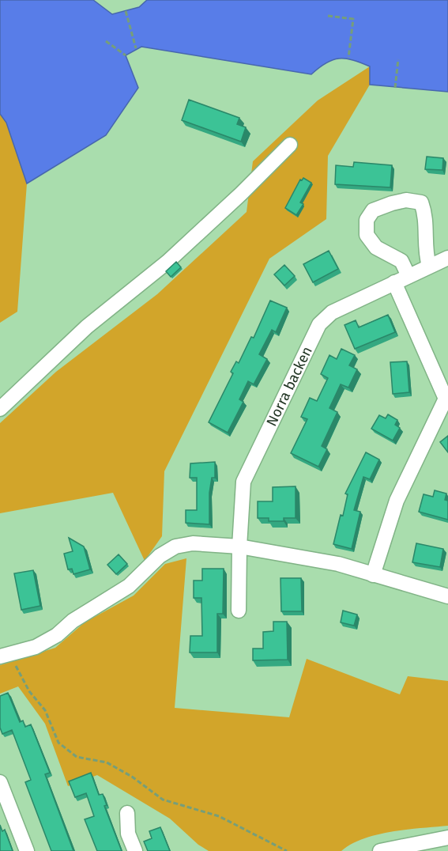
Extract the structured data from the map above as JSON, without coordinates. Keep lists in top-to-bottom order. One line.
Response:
{"streets":{"street":["Norra backen"]}}
